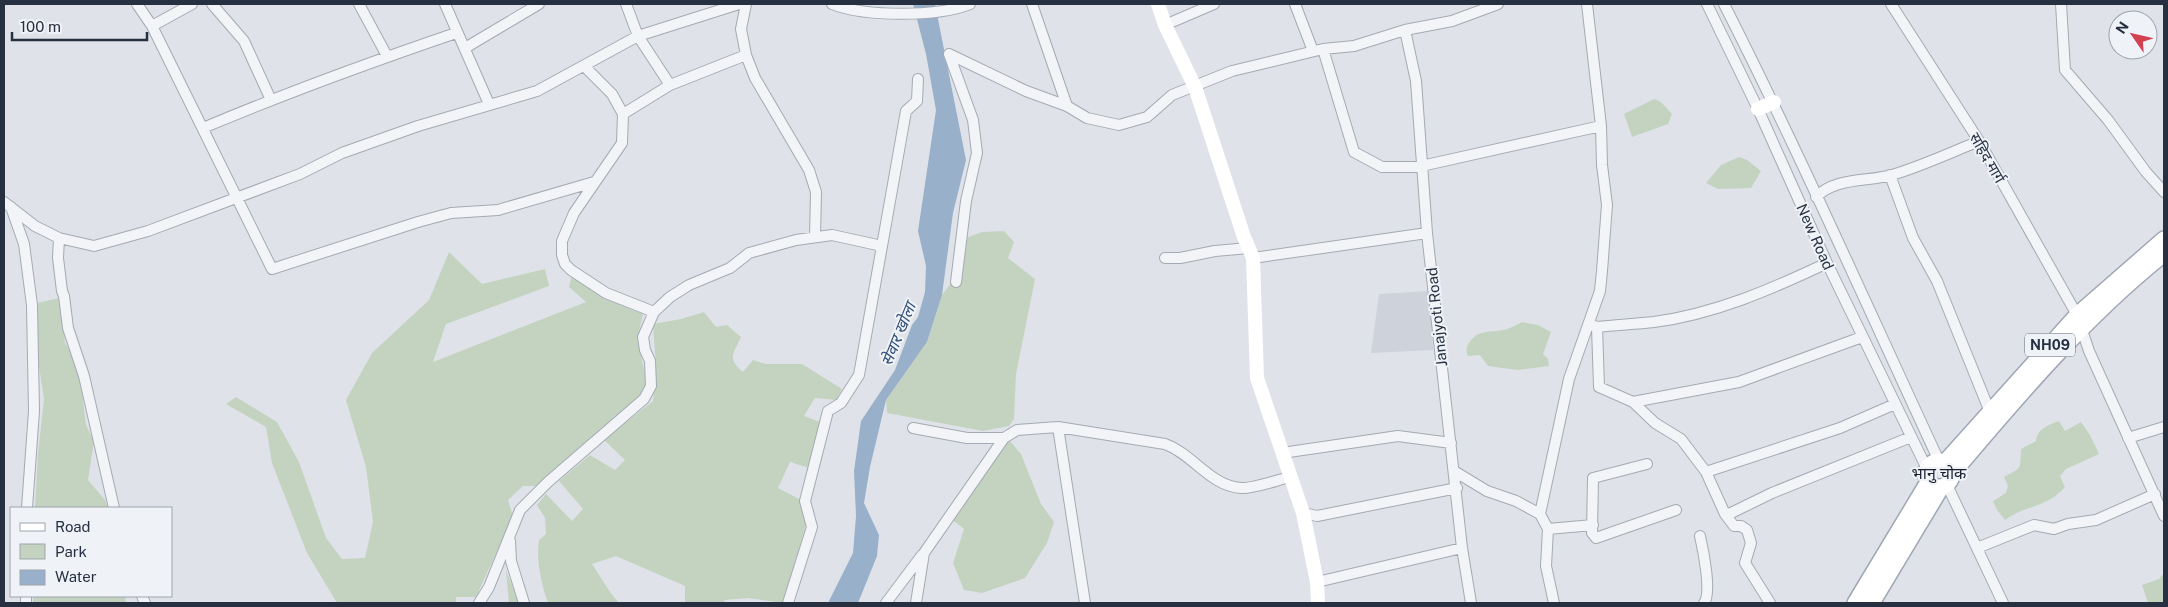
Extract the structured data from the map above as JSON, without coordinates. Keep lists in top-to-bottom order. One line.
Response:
{"streets":{"main road":["NH09"],"street":["सहिद मार्ग","New Road","Janajyoti Road"]},"crossings":[["सहिद मार्ग","NH09"],["New Road","NH09"]],"districts":["भानु चोक"],"water":["सेवार खोला"],"legend":["Road","Park","Water"],"scale_bar":"100 m","north":"top left"}
